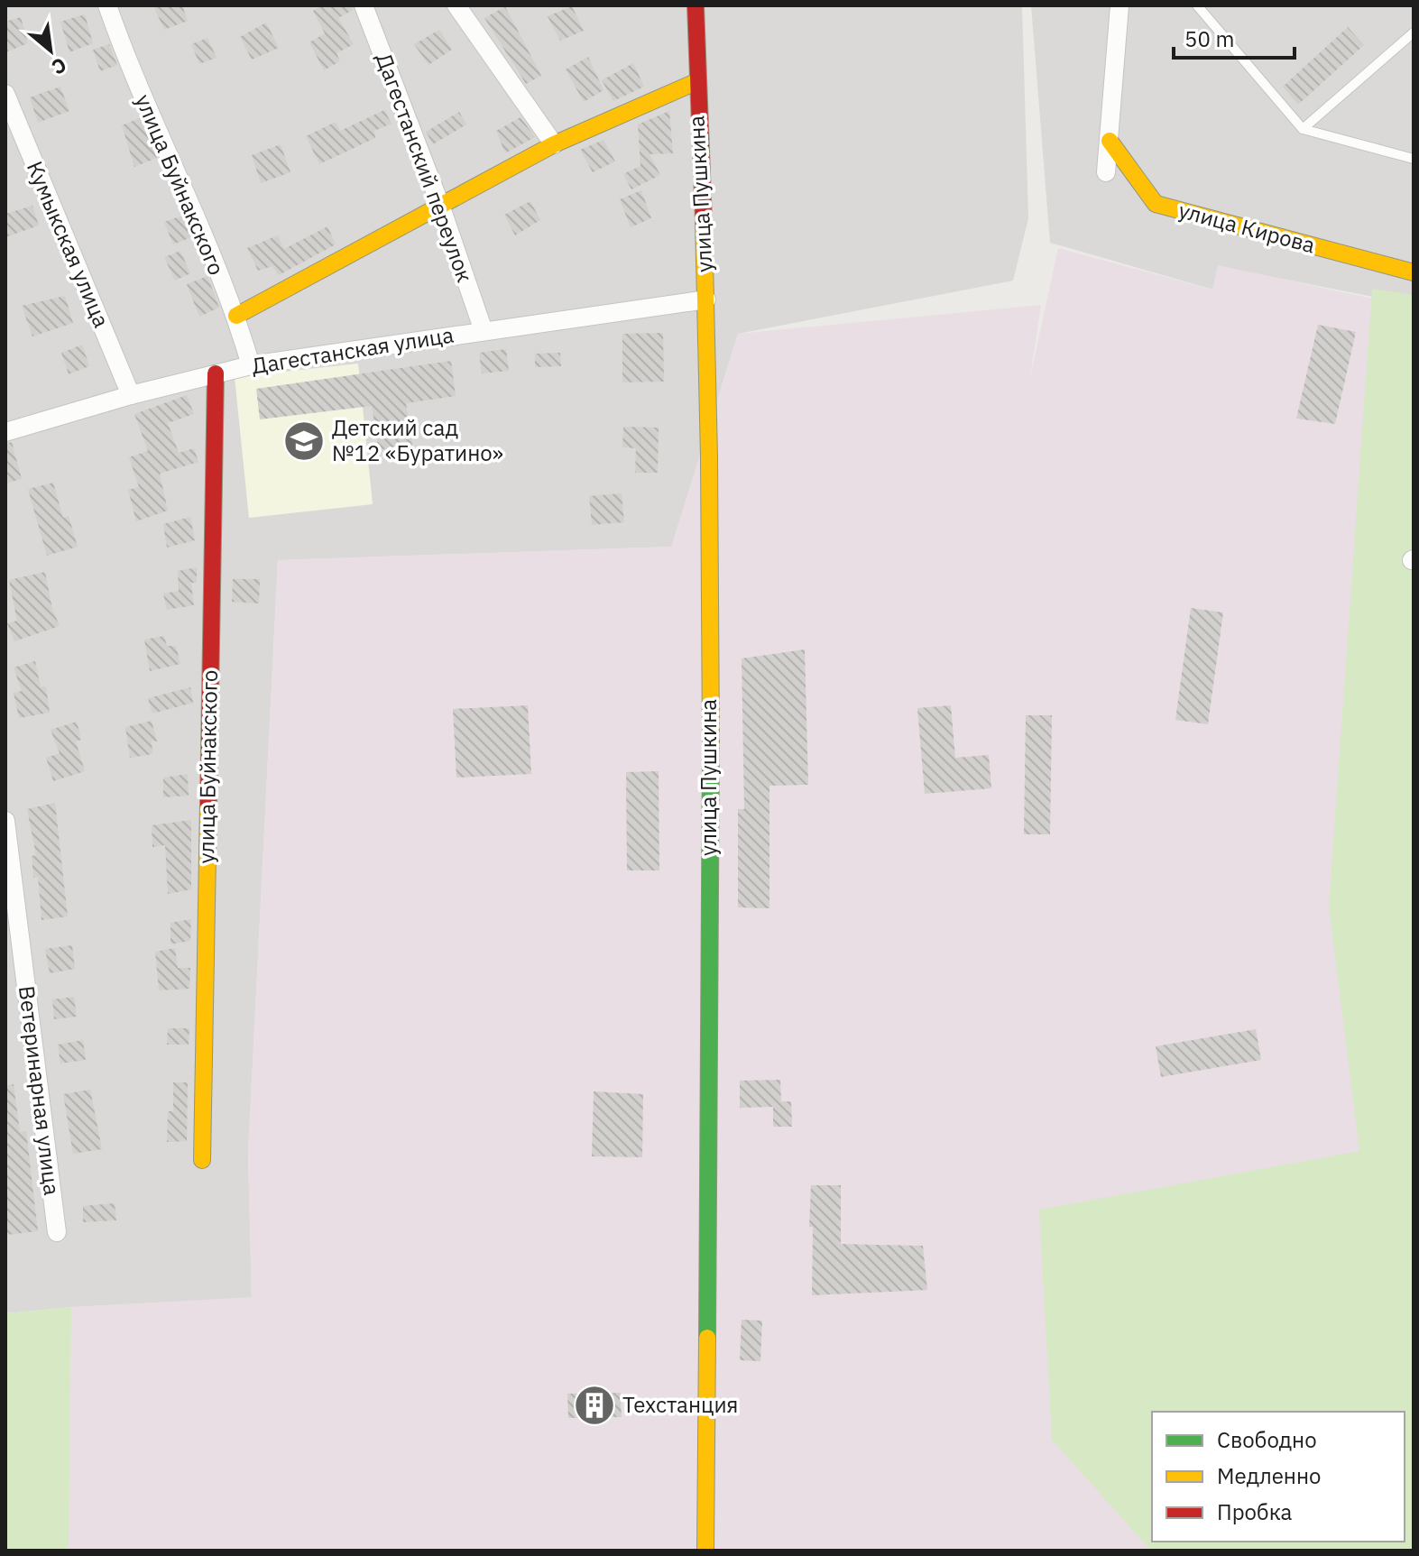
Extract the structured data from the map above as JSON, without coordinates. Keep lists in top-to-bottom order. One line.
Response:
{"streets":{"street":["Дагестанский переулок","улица Буйнакского","улица Пушкина","улица Кирова","Кумыкская улица","Дагестанская улица","Ветеринарная улица"]},"crossings":[["Дагестанский переулок","Дагестанская улица"],["улица Буйнакского","Дагестанская улица"],["улица Пушкина","Дагестанская улица"],["Кумыкская улица","Дагестанская улица"]],"places":{"school or university":["Детский сад №12 «Буратино»"],"building":["Техстанция"]},"legend":["Свободно","Медленно","Пробка"],"scale_bar":"50 m","north":"bottom right"}
